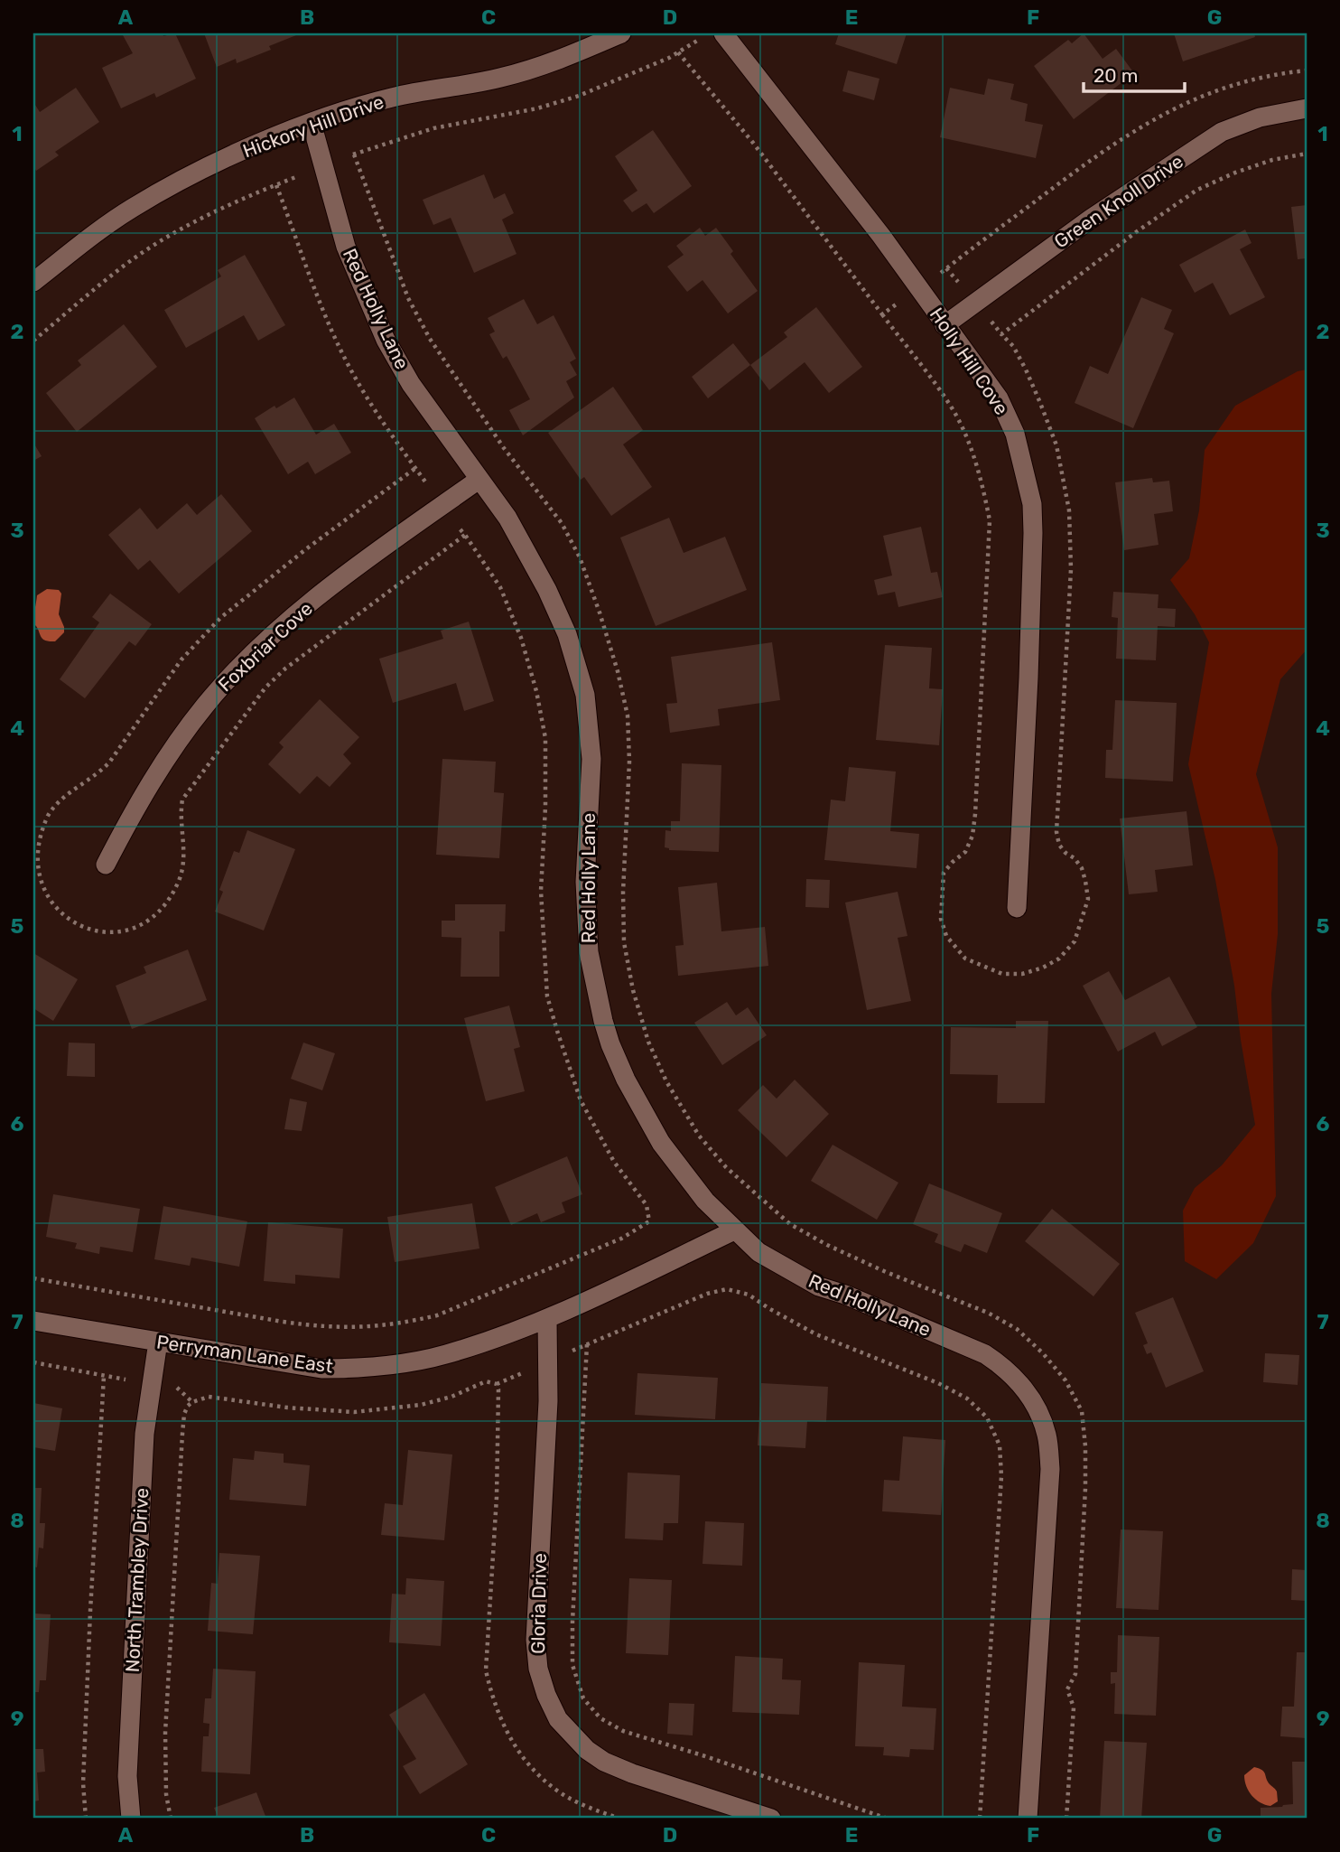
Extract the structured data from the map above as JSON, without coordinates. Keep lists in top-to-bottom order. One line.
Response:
{"streets":{"street":["Hickory Hill Drive","Green Knoll Drive","Red Holly Lane","Holly Hill Cove","Foxbriar Cove","Perryman Lane East","North Trambley Drive","Gloria Drive"]},"crossings":[["Hickory Hill Drive","Red Holly Lane"],["Green Knoll Drive","Holly Hill Cove"],["Red Holly Lane","Foxbriar Cove"],["Red Holly Lane","Perryman Lane East"],["Perryman Lane East","North Trambley Drive"],["Perryman Lane East","Gloria Drive"]],"scale_bar":"20 m","grid":{"columns":["A","B","C","D","E","F","G"],"rows":["1","2","3","4","5","6","7","8","9"]}}
